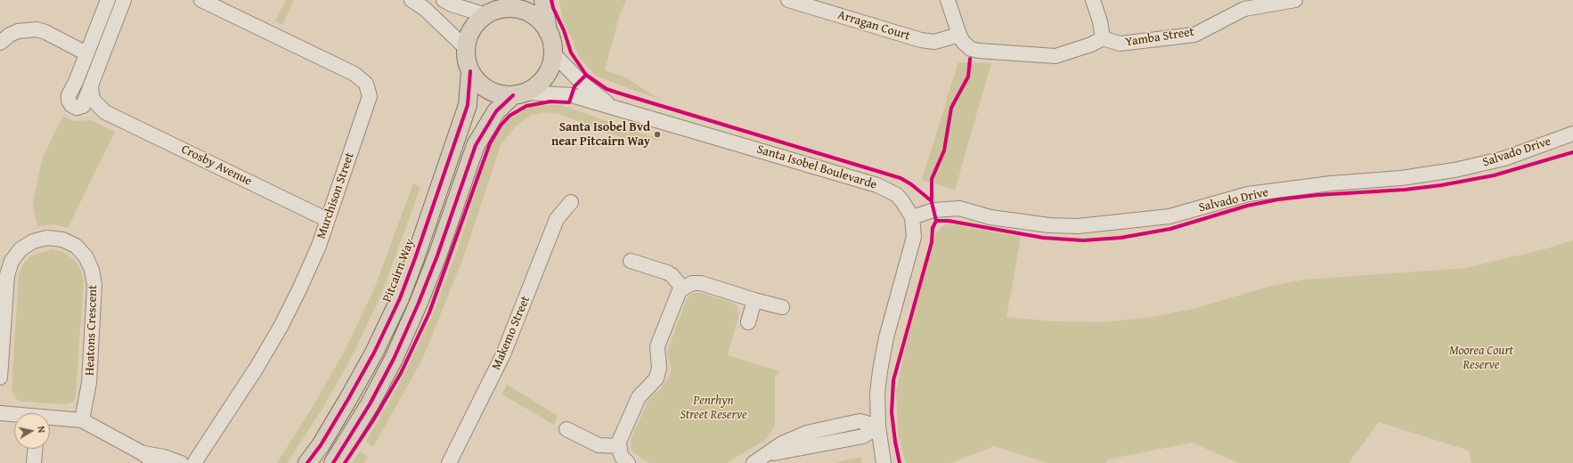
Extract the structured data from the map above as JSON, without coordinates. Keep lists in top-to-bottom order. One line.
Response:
{"streets":{"main road":["Pitcairn Way"],"street":["Arragan Court","Yamba Street","Salvado Drive","Crosby Avenue","Santa Isobel Boulevarde","Murchison Street","Heatons Crescent","Makemo Street"]},"crossings":[["Salvado Drive","Santa Isobel Boulevarde"],["Crosby Avenue","Murchison Street"],["Santa Isobel Boulevarde","Pitcairn Way"]],"parks":["Moorea Court Reserve","Penrhyn Street Reserve"],"places":["Santa Isobel Bvd near Pitcairn Way"],"north":"right"}
